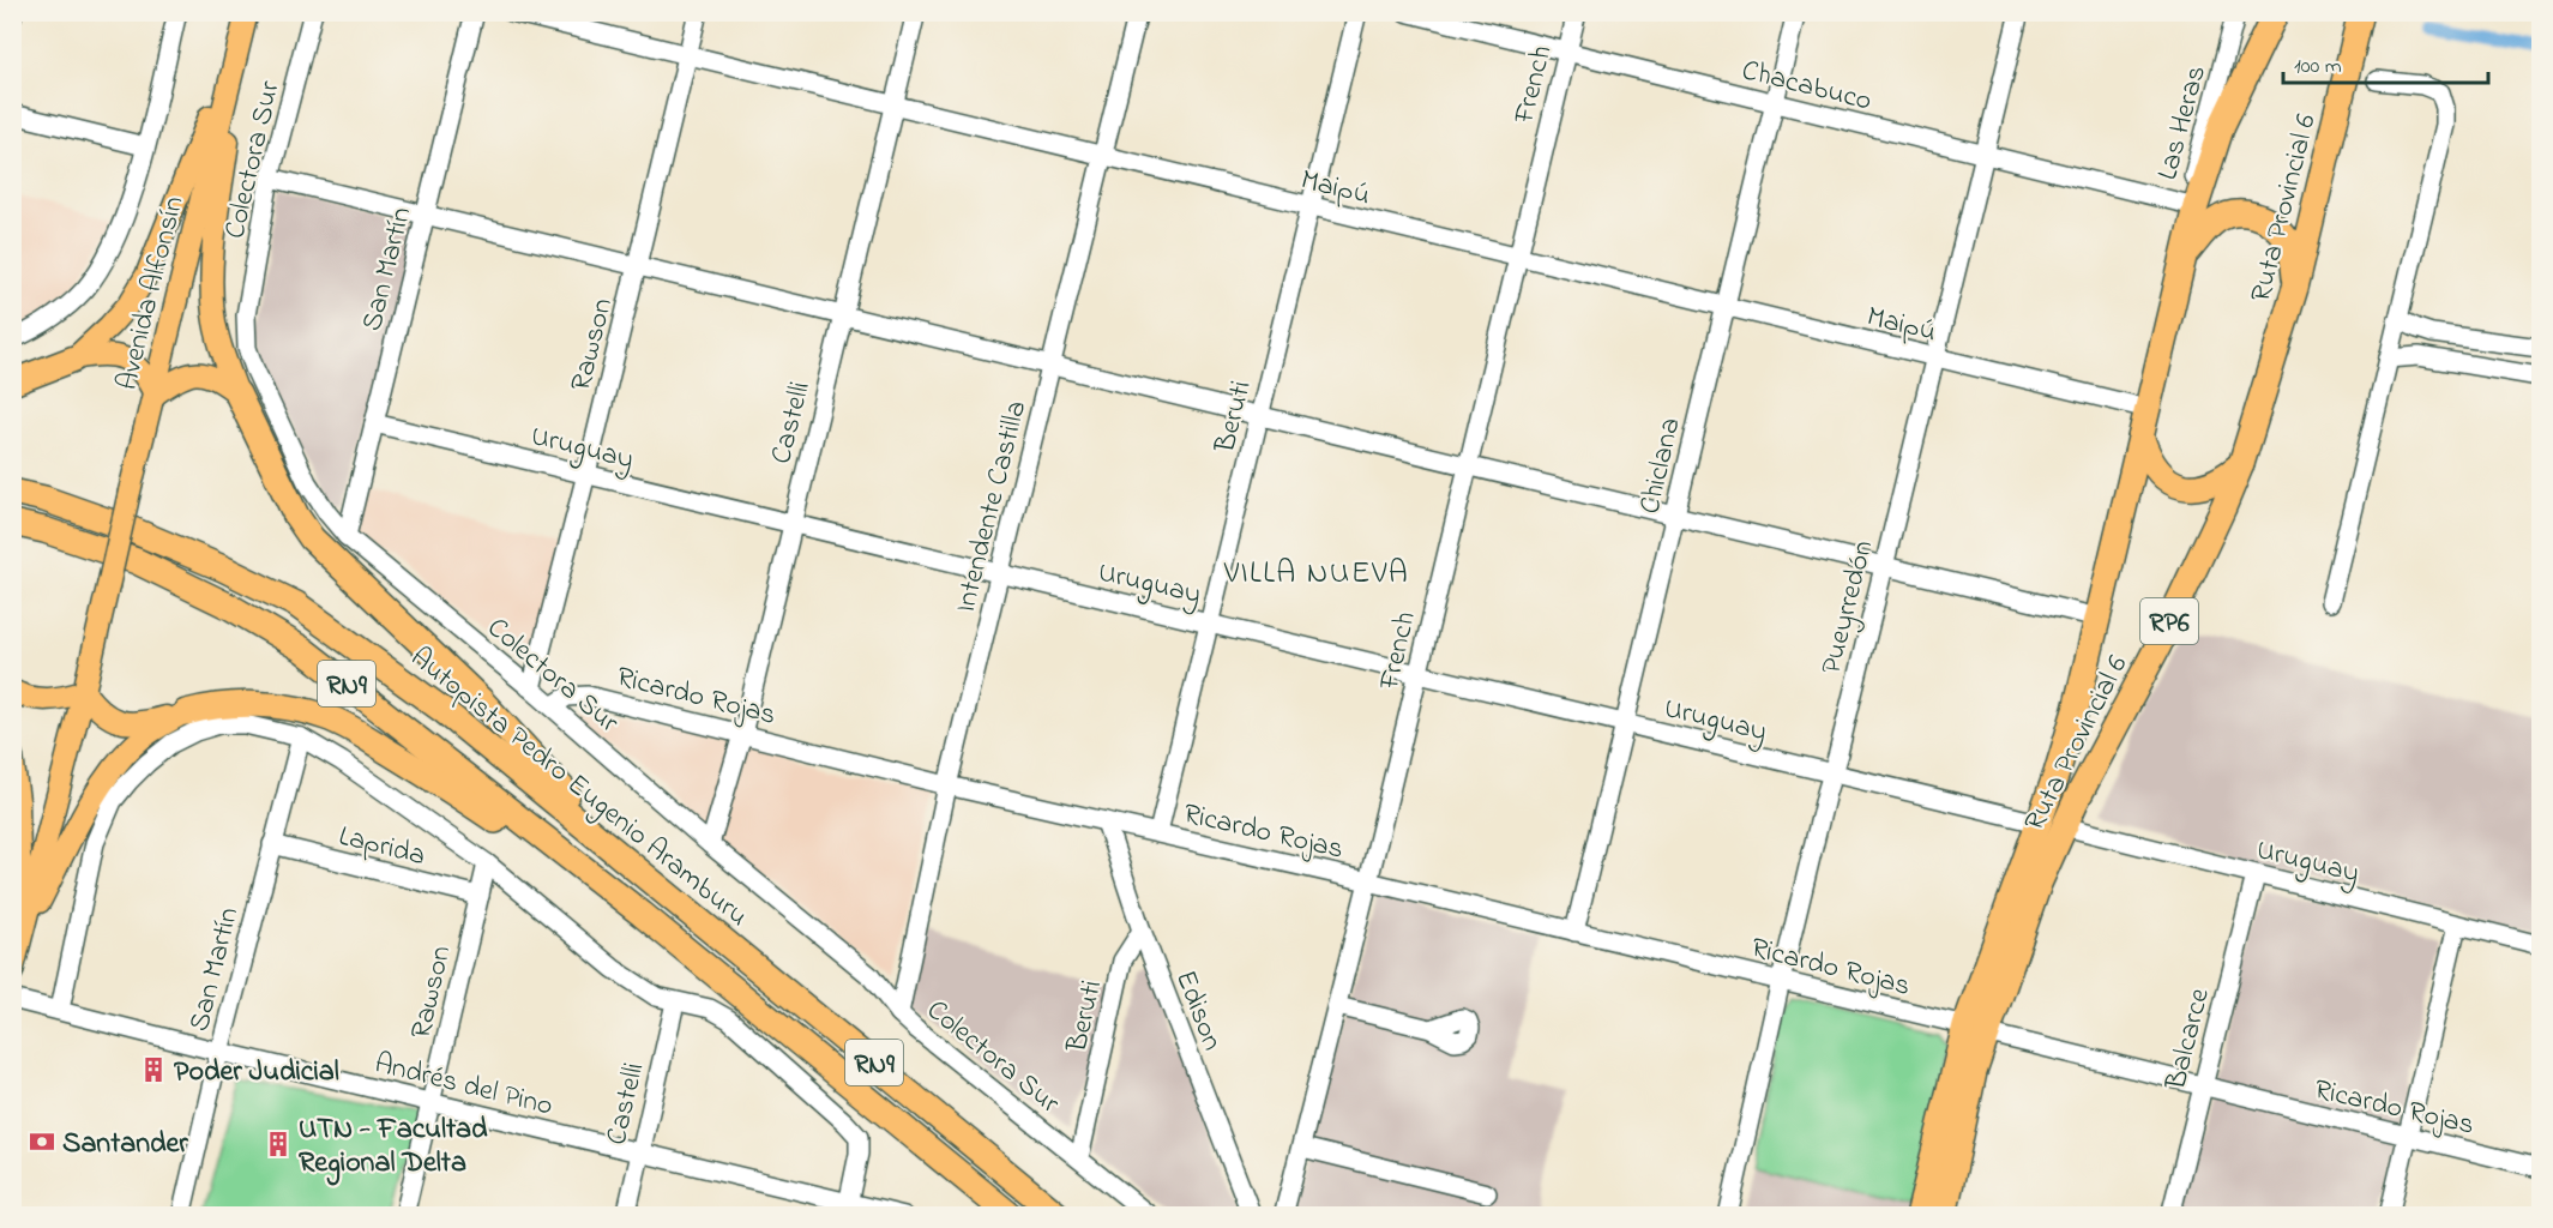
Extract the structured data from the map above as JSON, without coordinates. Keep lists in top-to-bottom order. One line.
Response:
{"streets":{"highway":["Ruta Provincial 6","RP6","RN9","Autopista Pedro Eugenio Aramburu"],"main road":["Avenida Alfonsín"],"street":["French","Chacabuco","Las Heras","Colectora Sur","Maipú","San Martín","Rawson","Beruti","Castelli","Uruguay","Chiclana","Intendente Castilla","Pueyrredón","Ricardo Rojas","Laprida","Edison","Balcarce","Andrés del Pino"]},"crossings":[["French","Chacabuco"],["French","Maipú"],["French","Uruguay"],["French","Ricardo Rojas"],["Chacabuco","Las Heras"],["Chacabuco","Ruta Provincial 6"],["Chacabuco","Chiclana"],["Chacabuco","Pueyrredón"],["Las Heras","Ruta Provincial 6"],["Colectora Sur","San Martín"],["Colectora Sur","Rawson"],["Colectora Sur","Beruti"],["Colectora Sur","Castelli"],["Colectora Sur","Intendente Castilla"],["Colectora Sur","Ricardo Rojas"],["Maipú","Ruta Provincial 6"],["Maipú","Rawson"],["Maipú","Beruti"],["Maipú","Castelli"],["Maipú","Chiclana"],["Maipú","Intendente Castilla"],["Maipú","Pueyrredón"],["Ruta Provincial 6","Uruguay"],["Ruta Provincial 6","Ricardo Rojas"],["San Martín","Uruguay"],["San Martín","Laprida"],["San Martín","Andrés del Pino"],["Rawson","Uruguay"],["Rawson","Laprida"],["Rawson","Andrés del Pino"],["Beruti","Uruguay"],["Beruti","Ricardo Rojas"],["Beruti","Edison"],["Castelli","Uruguay"],["Castelli","Ricardo Rojas"],["Castelli","Andrés del Pino"],["Uruguay","Chiclana"],["Uruguay","Intendente Castilla"],["Uruguay","Pueyrredón"],["Uruguay","Balcarce"],["Chiclana","Ricardo Rojas"],["Intendente Castilla","Ricardo Rojas"],["Pueyrredón","Ricardo Rojas"],["Ricardo Rojas","Edison"],["Ricardo Rojas","Balcarce"]],"districts":["VILLA NUEVA"],"places":{"building":["Poder Judicial","UTN - Facultad Regional Delta"],"bank":["Santander"]},"scale_bar":"100 m"}
